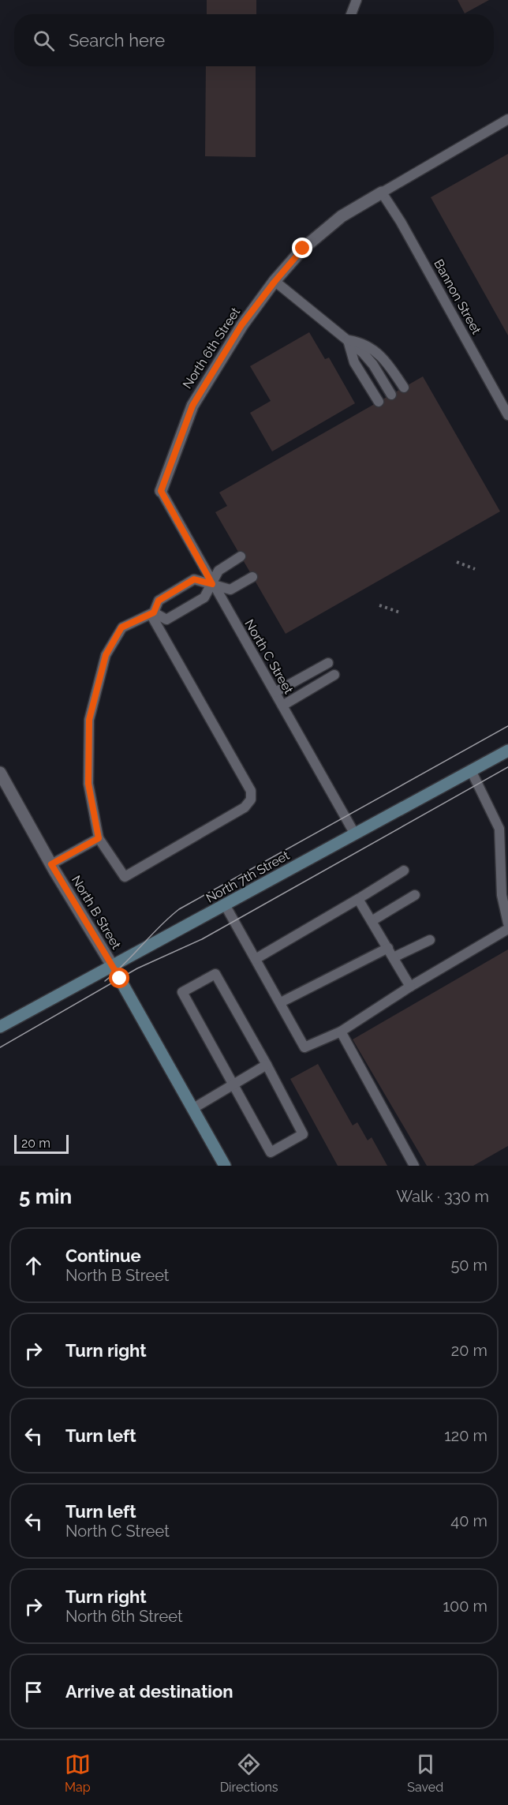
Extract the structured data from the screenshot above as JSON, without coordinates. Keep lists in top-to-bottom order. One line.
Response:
{"streets":{"main road":["North 7th Street","North B Street"],"street":["North 6th Street"],"lane":["Bannon Street","North C Street"]},"crossings":[["Bannon Street","North 6th Street"],["North 6th Street","North C Street"],["North C Street","North 7th Street"],["North 7th Street","North B Street"]],"scale_bar":"20 m","page":{"search":"Search here","scale":"20 m","heading":["5 min","Walk · 330 m"],"list":[["Continue","North B Street","50 m"],["Turn right","20 m"],["Turn left","120 m"],["Turn left","North C Street","40 m"],["Turn right","North 6th Street","100 m"],"Arrive at destination"],"nav":["Map","Directions","Saved"]}}
